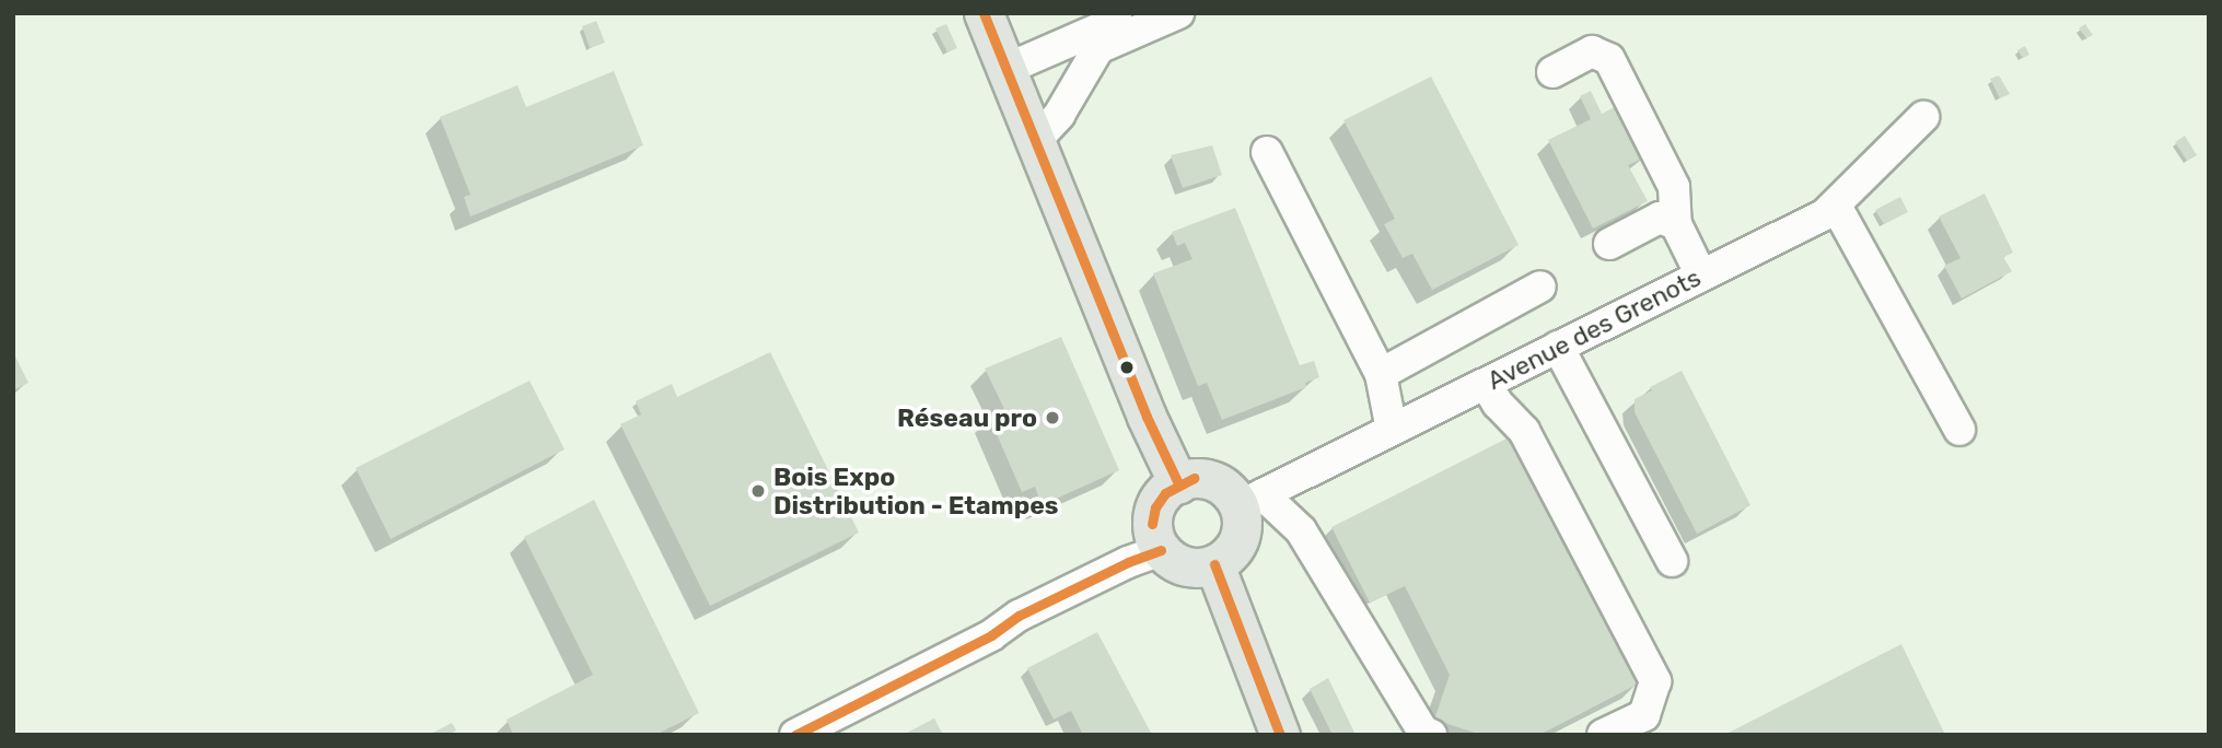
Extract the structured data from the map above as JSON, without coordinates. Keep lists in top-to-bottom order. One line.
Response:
{"streets":{"street":["Avenue des Grenots"]},"places":["Réseau pro","Bois Expo Distribution - Etampes"]}
